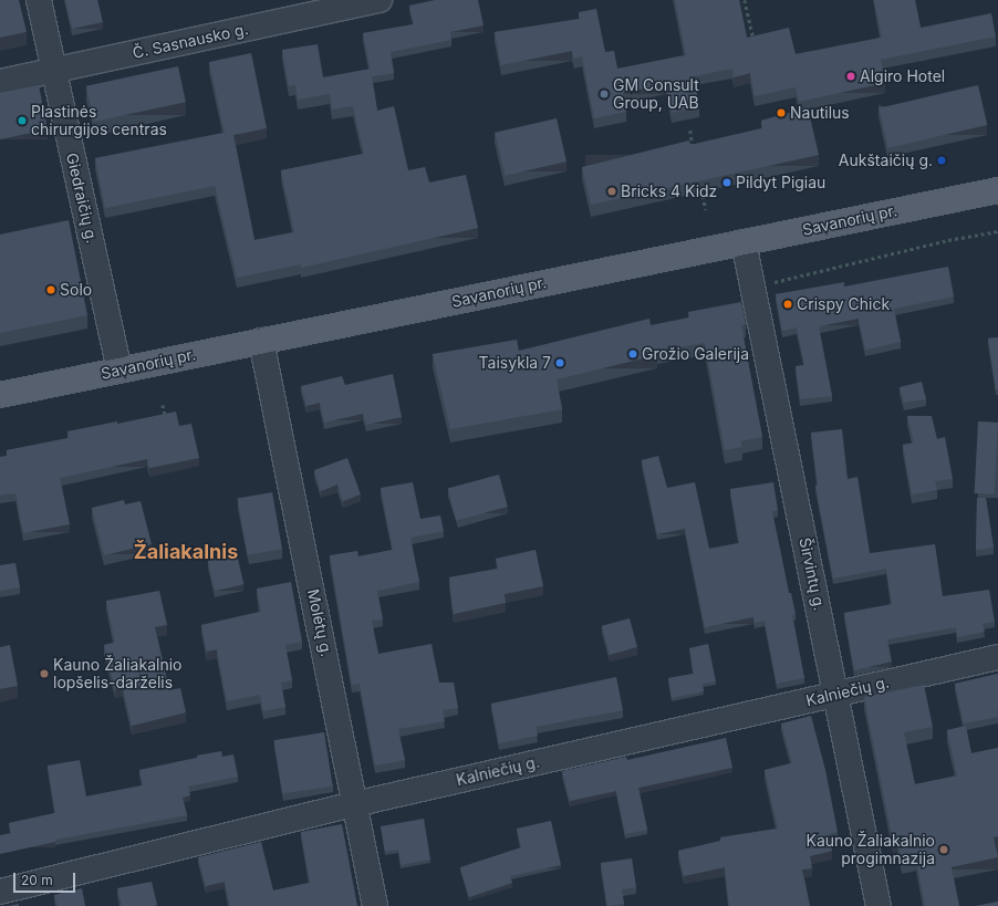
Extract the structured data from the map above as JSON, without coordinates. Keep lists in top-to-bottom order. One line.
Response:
{"streets":{"main road":["Savanorių pr."],"street":["Č. Sasnausko g.","Giedraičių g.","Širvintų g.","Molėtų g.","Kalniečių g."]},"crossings":[["Č. Sasnausko g.","Giedraičių g."],["Giedraičių g.","Savanorių pr."],["Savanorių pr.","Širvintų g."],["Savanorių pr.","Molėtų g."],["Širvintų g.","Kalniečių g."],["Molėtų g.","Kalniečių g."]],"districts":["Žaliakalnis"],"places":["Algiro Hotel","GM Consult Group, UAB","Nautilus","Plastinės chirurgijos centras","Aukštaičių g.","Pildyt Pigiau","Bricks 4 Kidz","Solo","Crispy Chick","Grožio Galerija","Taisykla 7","Kauno Žaliakalnio lopšelis-darželis","Kauno Žaliakalnio progimnazija"],"scale_bar":"20 m"}
